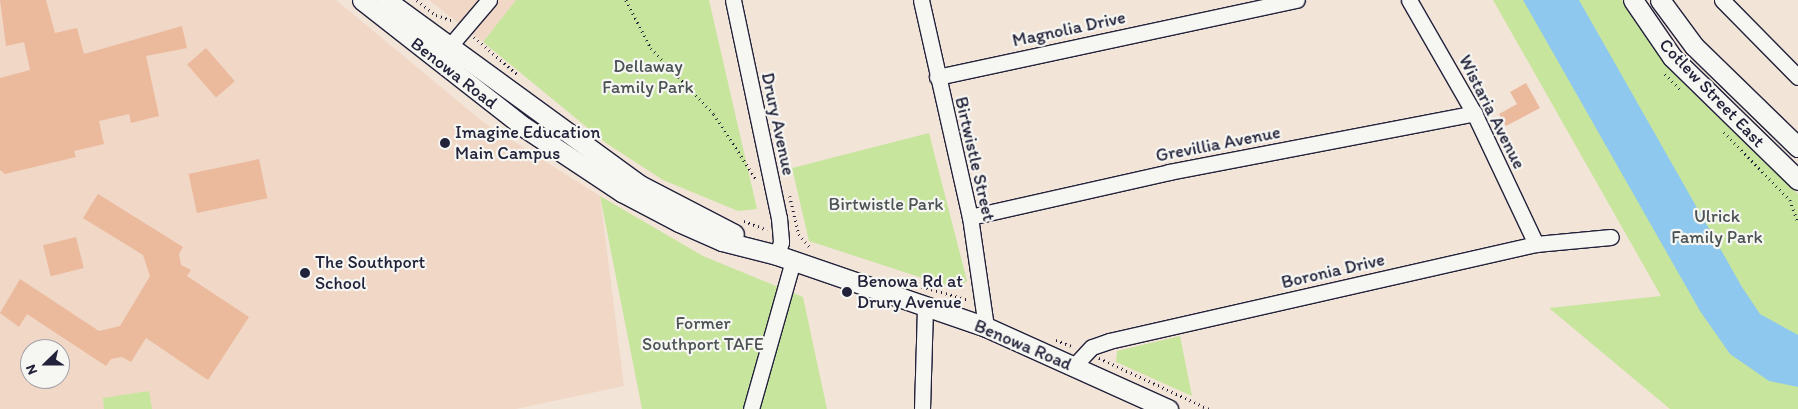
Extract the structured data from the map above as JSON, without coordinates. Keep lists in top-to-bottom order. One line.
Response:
{"streets":{"main road":["Benowa Road","Cotlew Street East"],"street":["Magnolia Drive","Wistaria Avenue","Drury Avenue","Grevillia Avenue","Birtwistle Street","Boronia Drive"]},"crossings":[["Magnolia Drive","Birtwistle Street"],["Benowa Road","Drury Avenue"],["Benowa Road","Birtwistle Street"],["Benowa Road","Boronia Drive"],["Wistaria Avenue","Grevillia Avenue"],["Wistaria Avenue","Boronia Drive"],["Grevillia Avenue","Birtwistle Street"]],"parks":["Dellaway Family Park","Birtwistle Park","Ulrick Family Park","Former Southport TAFE"],"places":["Imagine Education Main Campus","The Southport School","Benowa Rd at Drury Avenue"],"north":"left"}
